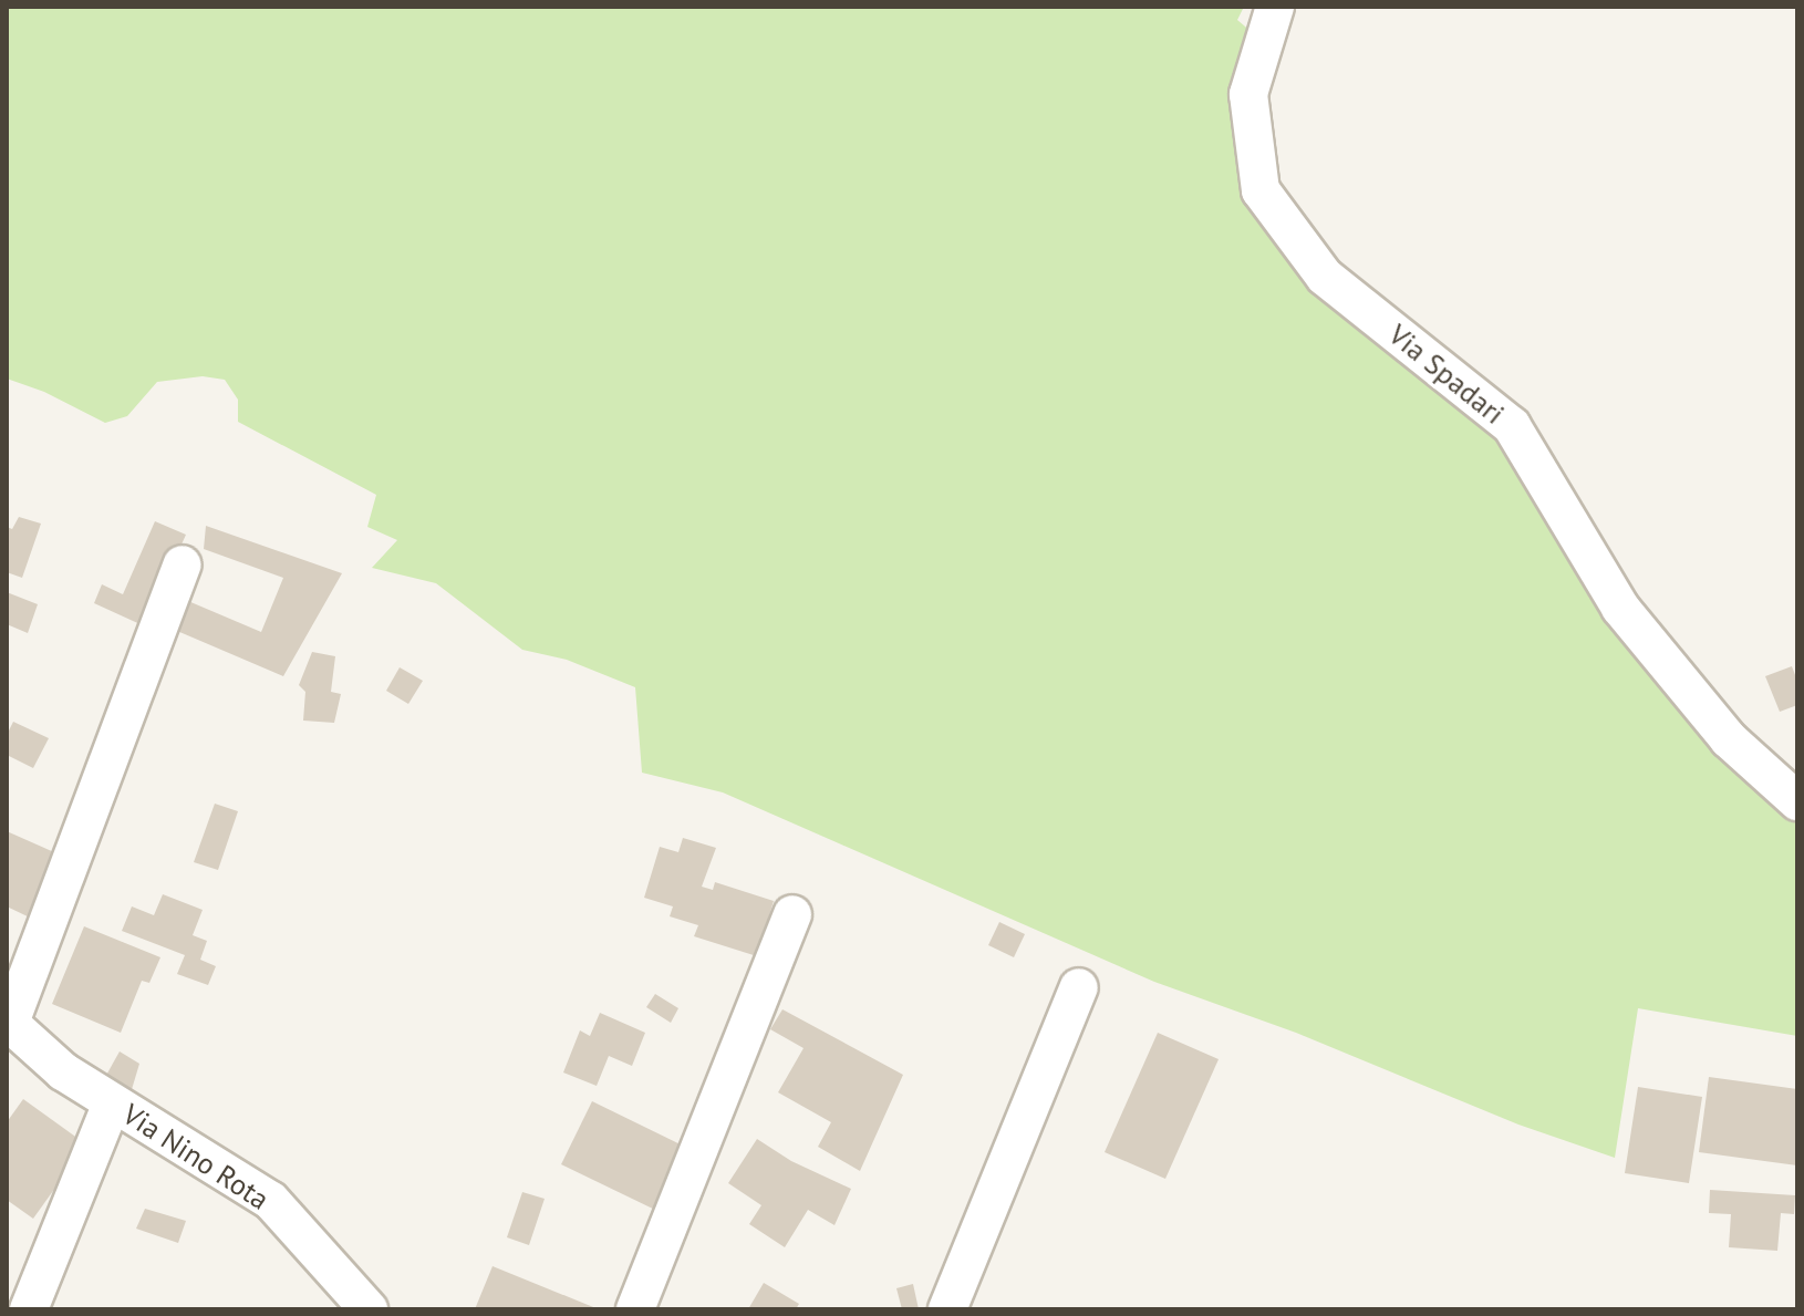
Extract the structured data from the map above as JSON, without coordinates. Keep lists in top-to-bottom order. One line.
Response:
{"streets":{"street":["Via Spadari","Via Nino Rota"]}}
